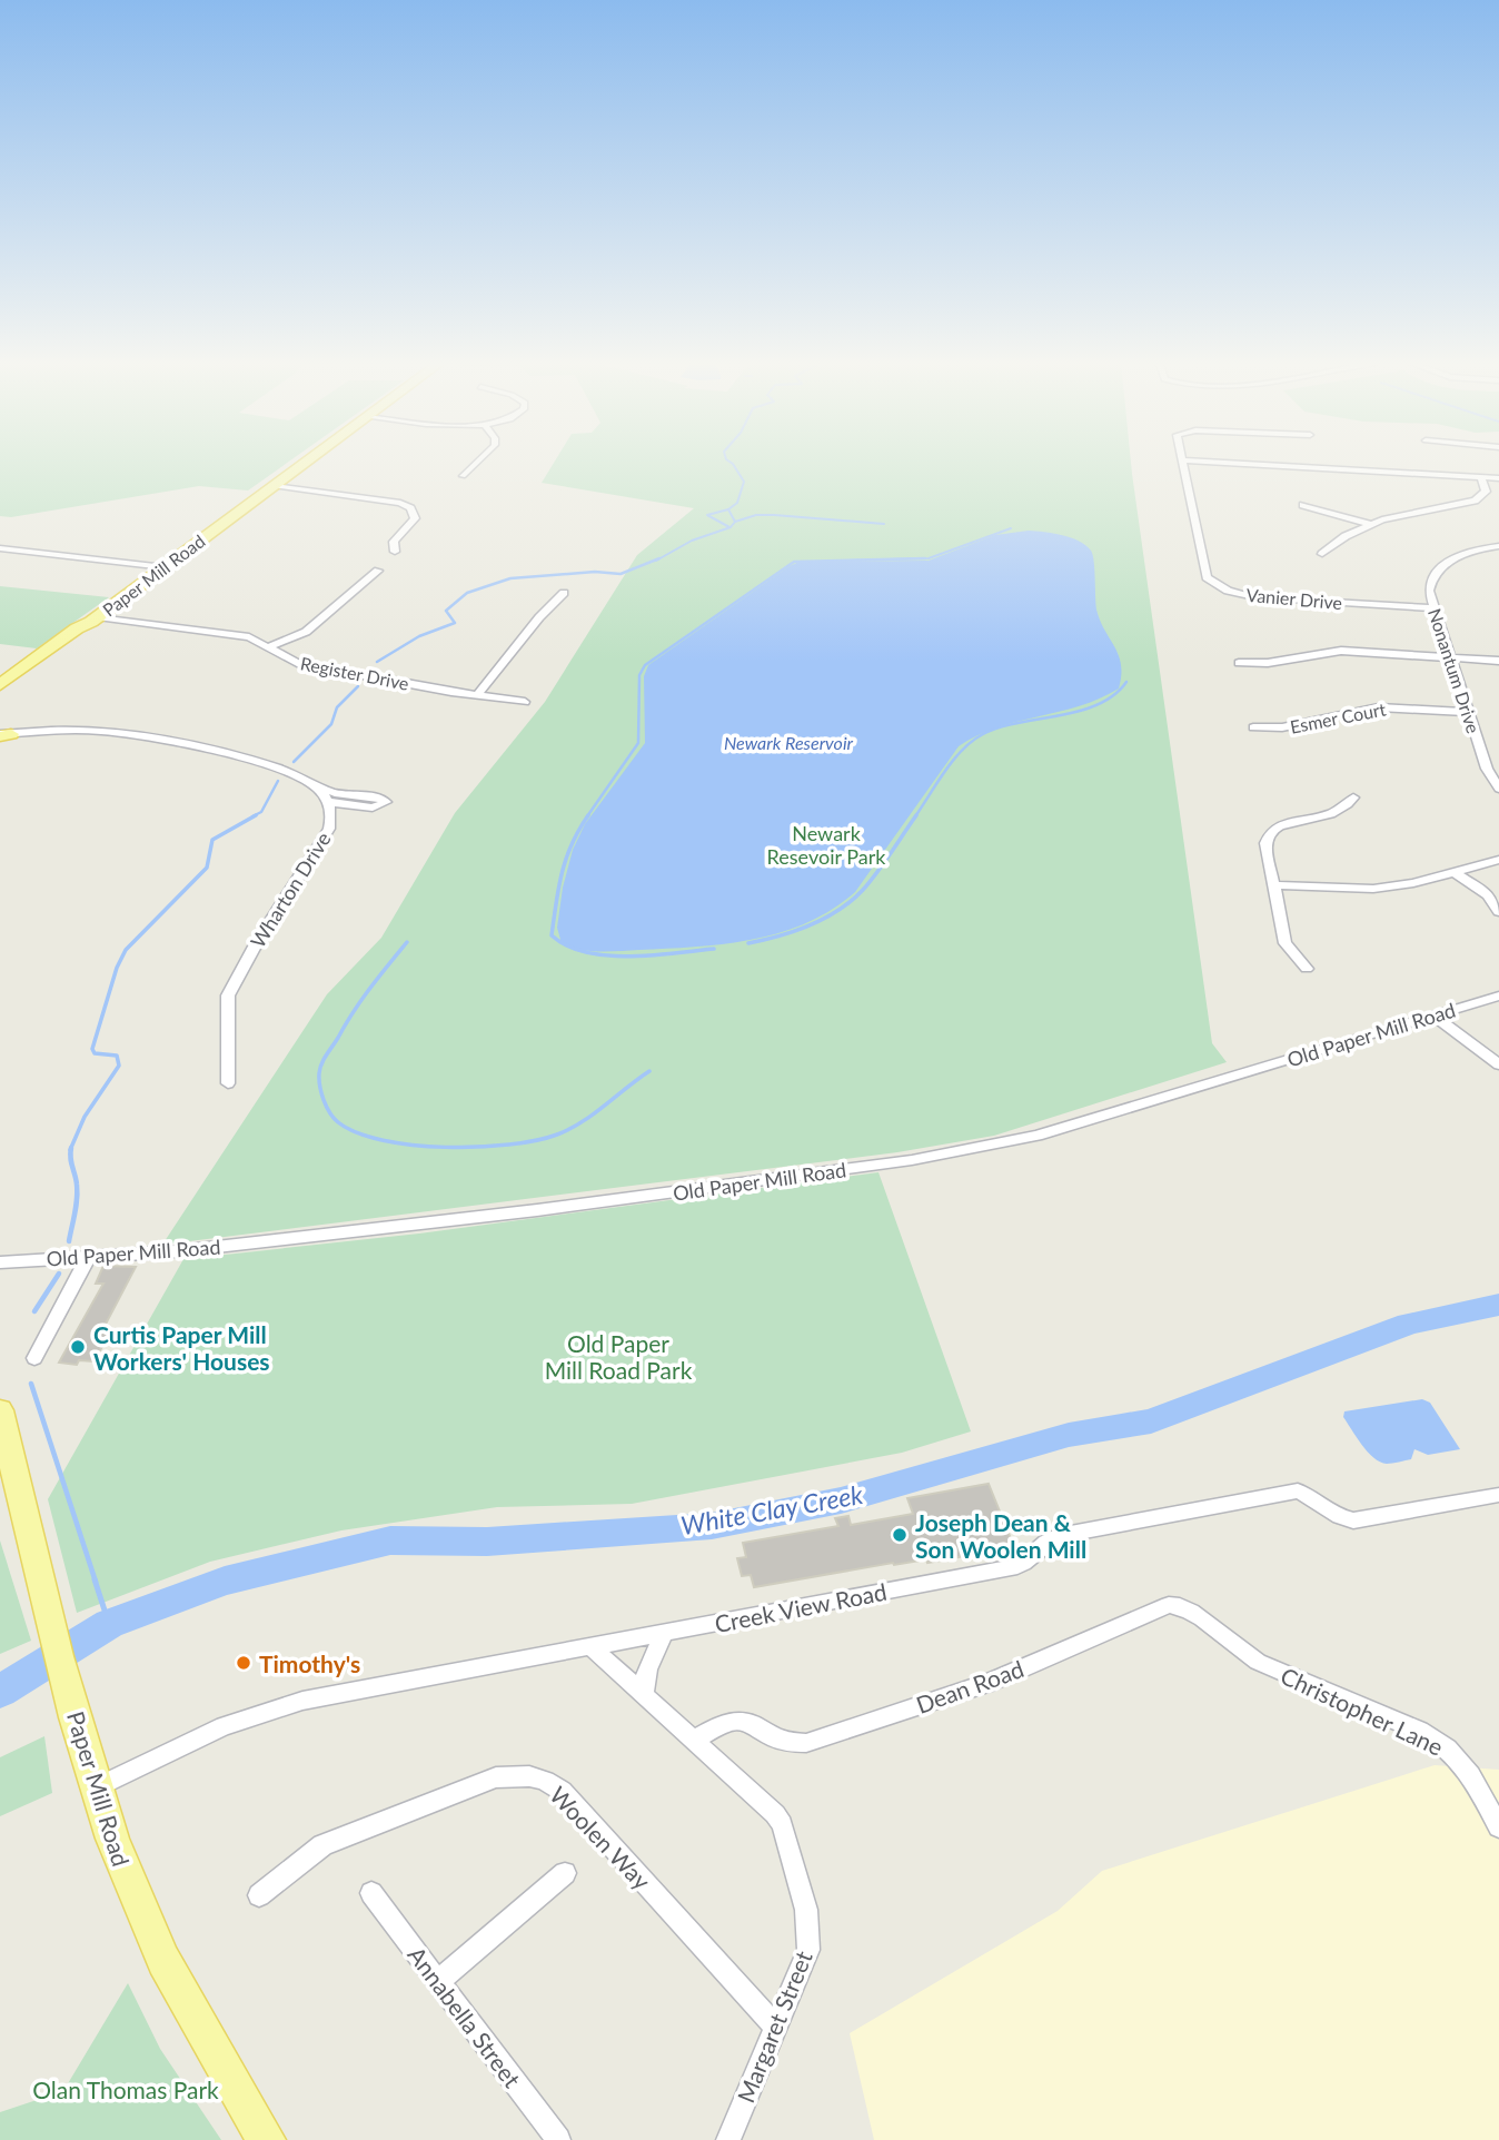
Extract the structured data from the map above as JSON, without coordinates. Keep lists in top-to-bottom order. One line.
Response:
{"streets":{"main road":["Paper Mill Road"],"street":["Vanier Drive","Nonantum Drive","Register Drive","Esmer Court","Wharton Drive","Old Paper Mill Road","Creek View Road","Dean Road","Christopher Lane","Woolen Way","Annabella Street","Margaret Street"]},"crossings":[["Paper Mill Road","Register Drive"],["Paper Mill Road","Creek View Road"],["Vanier Drive","Nonantum Drive"],["Nonantum Drive","Esmer Court"],["Creek View Road","Margaret Street"],["Dean Road","Christopher Lane"],["Dean Road","Margaret Street"],["Woolen Way","Margaret Street"]],"water":["Newark Reservoir","White Clay Creek"],"parks":["Newark Resevoir Park","Old Paper Mill Road Park","Olan Thomas Park"],"places":["Curtis Paper Mill Workers' Houses","Joseph Dean & Son Woolen Mill","Timothy's"]}
